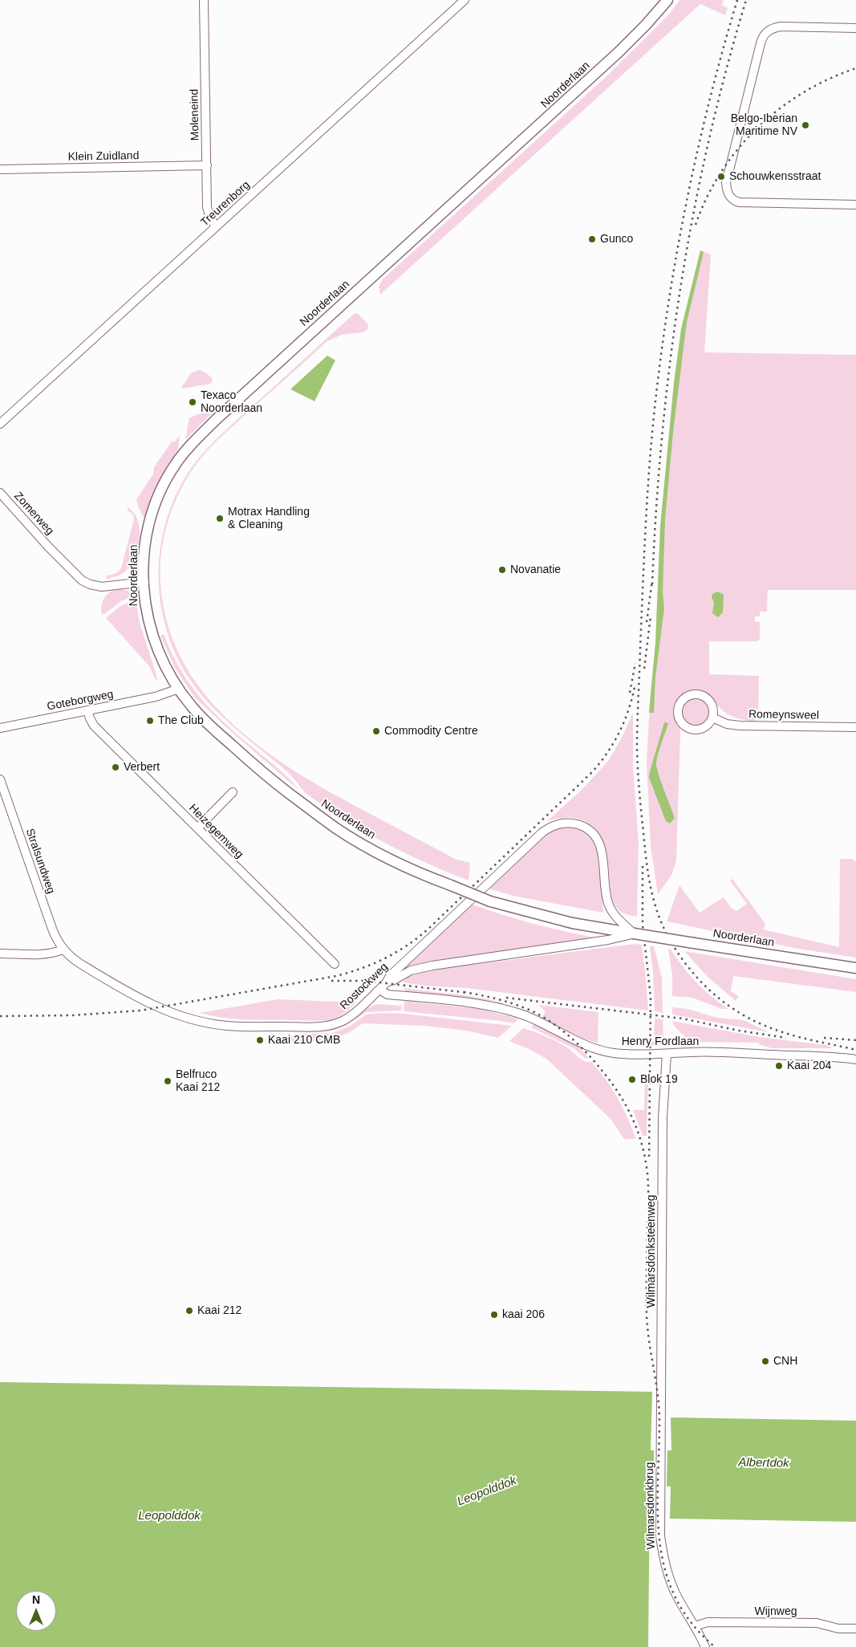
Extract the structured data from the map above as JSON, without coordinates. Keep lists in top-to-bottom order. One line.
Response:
{"streets":{"main road":["Noorderlaan"],"street":["Moleneind","Klein Zuidland","Treurenborg","Zomerweg","Goteborgweg","Romeynsweel","Heizegemweg","Stralsundweg","Rostockweg","Henry Fordlaan","Wilmarsdonksteenweg","Wilmarsdonkbrug","Wijnweg"]},"crossings":[["Noorderlaan","Zomerweg"],["Noorderlaan","Goteborgweg"],["Noorderlaan","Rostockweg"],["Moleneind","Klein Zuidland"],["Moleneind","Treurenborg"],["Goteborgweg","Heizegemweg"],["Stralsundweg","Rostockweg"],["Rostockweg","Henry Fordlaan"],["Henry Fordlaan","Wilmarsdonksteenweg"],["Wilmarsdonksteenweg","Wilmarsdonkbrug"],["Wilmarsdonkbrug","Wijnweg"]],"water":["Albertdok","Leopolddok"],"places":["Belgo-Iberian Maritime NV","Schouwkensstraat","Gunco","Texaco Noorderlaan","Motrax Handling & Cleaning","Novanatie","The Club","Commodity Centre","Verbert","Kaai 210 CMB","Kaai 204","Blok 19","Belfruco Kaai 212","Kaai 212","kaai 206","CNH"],"north":"top"}
